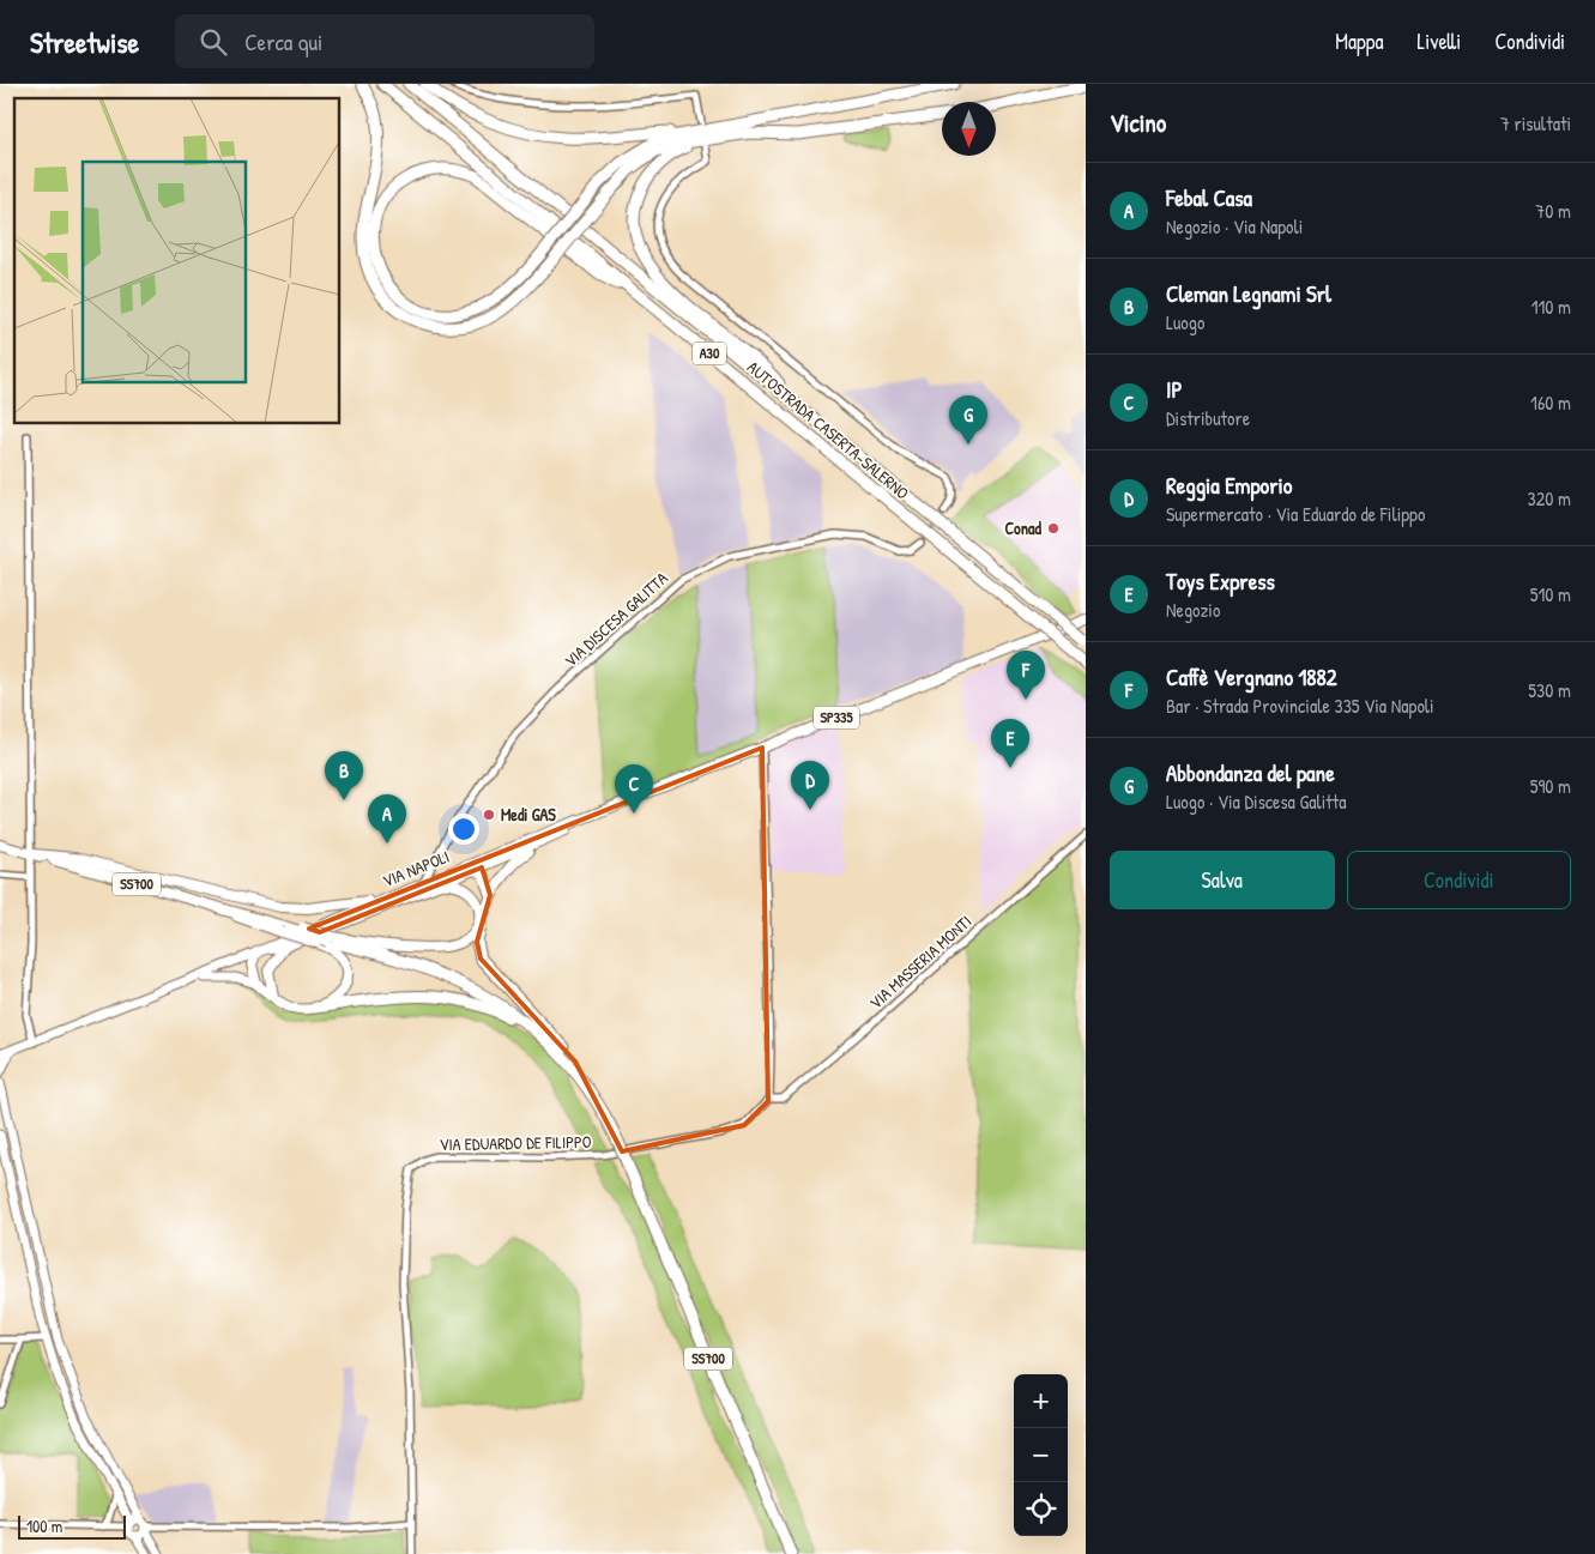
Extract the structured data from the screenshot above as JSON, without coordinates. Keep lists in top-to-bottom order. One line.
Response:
{"streets":{"highway":["A30","AUTOSTRADA CASERTA-SALERNO","SS700"],"main road":["SP335","VIA NAPOLI"],"street":["VIA DISCESA GALITTA","VIA MASSERIA MONTI","VIA EDUARDO DE FILIPPO"]},"crossings":[["VIA DISCESA GALITTA","VIA NAPOLI"],["SP335","VIA NAPOLI"],["VIA MASSERIA MONTI","VIA EDUARDO DE FILIPPO"]],"places":["Conad","Medi GAS"],"scale_bar":"100 m","north":"bottom","page":{"header":"Streetwise","search":"Cerca qui","nav":["Mappa","Livelli","Condividi"],"heading":["Vicino","7 risultati"],"list":[{"mark":"A","name":"Febal Casa","note":"Negozio · Via Napoli","value":"70 m"},{"mark":"B","name":"Cleman Legnami Srl","note":"Luogo","value":"110 m"},{"mark":"C","name":"IP","note":"Distributore","value":"160 m"},{"mark":"D","name":"Reggia Emporio","note":"Supermercato · Via Eduardo de Filippo","value":"320 m"},{"mark":"E","name":"Toys Express","note":"Negozio","value":"510 m"},{"mark":"F","name":"Caffè Vergnano 1882","note":"Bar · Strada Provinciale 335 Via Napoli","value":"530 m"},{"mark":"G","name":"Abbondanza del pane","note":"Luogo · Via Discesa Galitta","value":"590 m"}],"pins":["G","F","E","B","D","C","A"],"buttons":["Salva","Condividi"],"map_buttons":["+","−"],"scale":"100 m"}}
